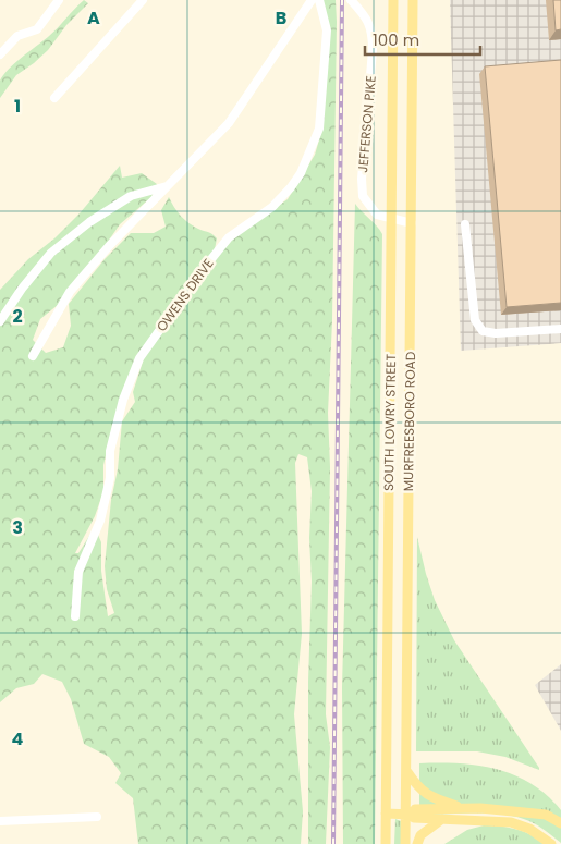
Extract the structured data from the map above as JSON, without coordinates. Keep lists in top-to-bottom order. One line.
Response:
{"streets":{"main road":["MURFREESBORO ROAD","SOUTH LOWRY STREET"],"street":["JEFFERSON PIKE","OWENS DRIVE"]},"crossings":[["JEFFERSON PIKE","MURFREESBORO ROAD"],["JEFFERSON PIKE","SOUTH LOWRY STREET"]],"scale_bar":"100 m","grid":{"columns":["A","B"],"rows":["1","2","3","4"]}}
